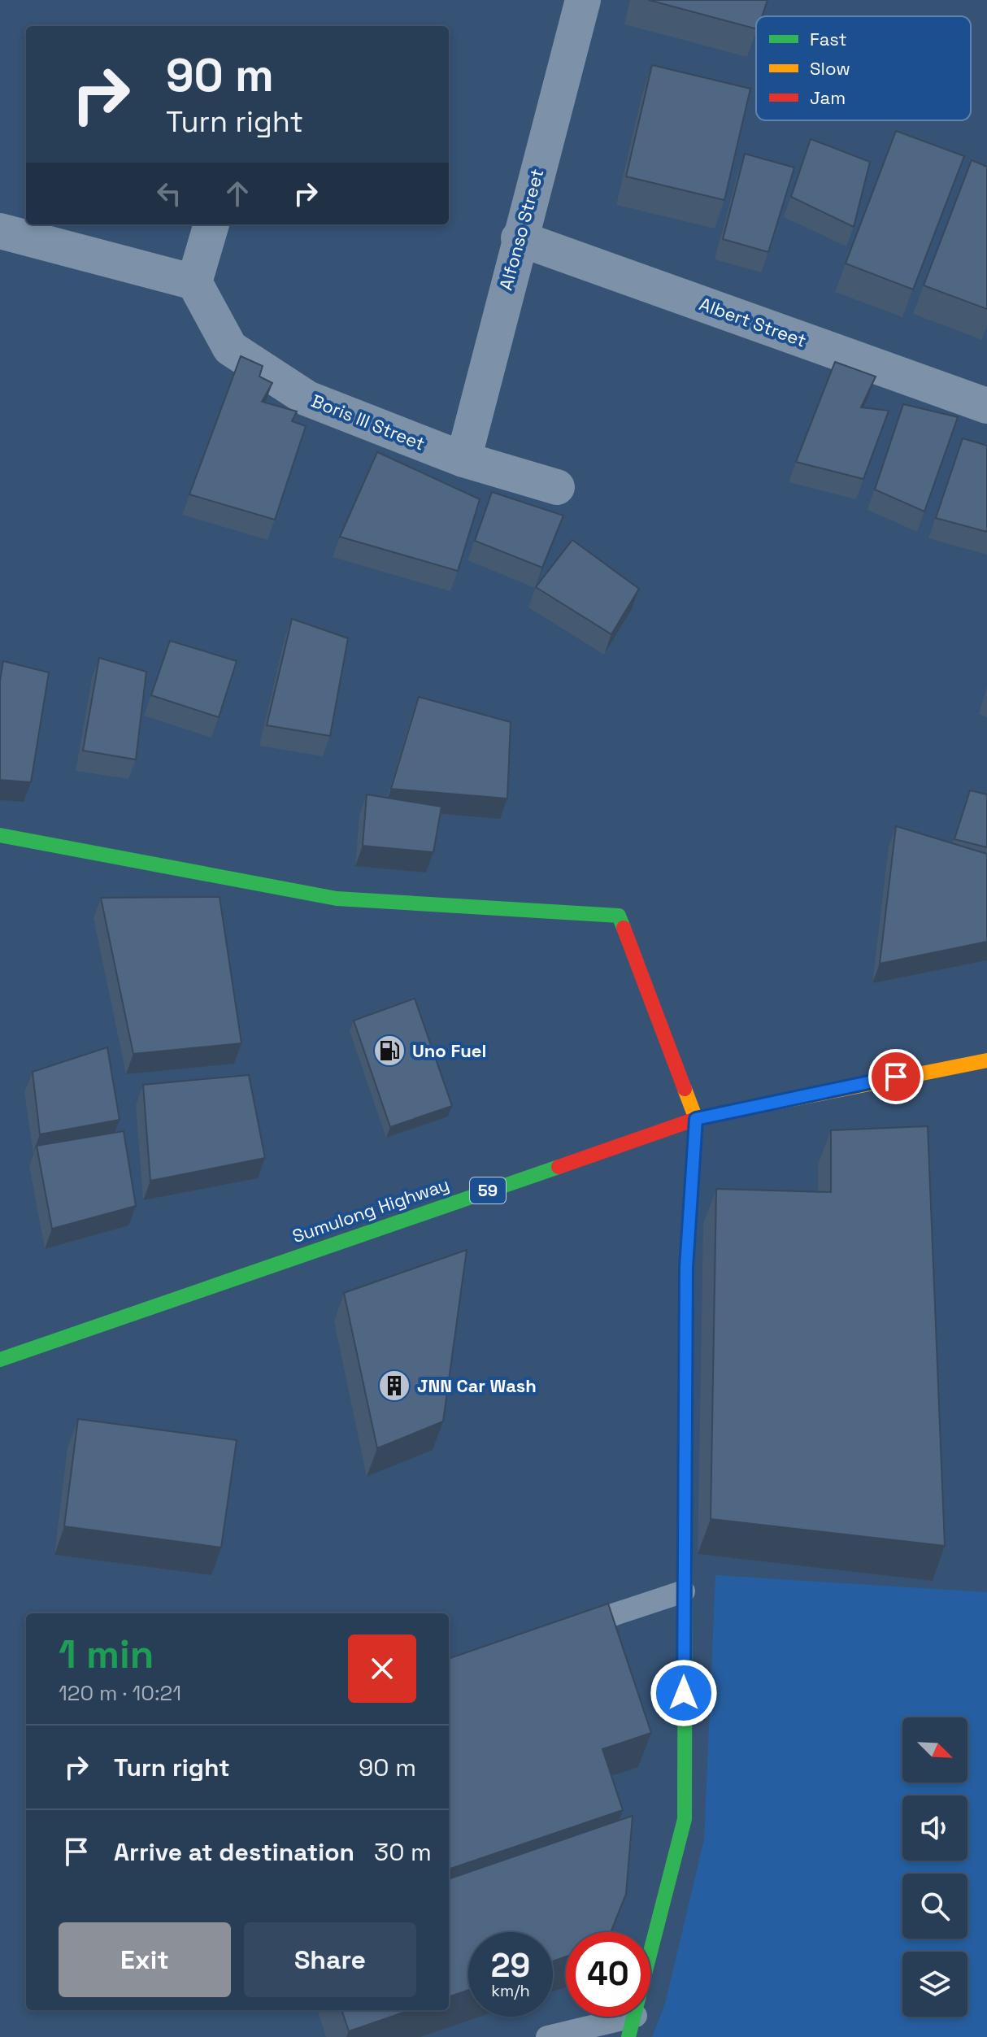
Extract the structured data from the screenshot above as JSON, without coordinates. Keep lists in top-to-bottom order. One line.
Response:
{"streets":{"street":["Alfonso Street","Albert Street","Boris III Street","59","Sumulong Highway"]},"crossings":[["Alfonso Street","Albert Street"],["Alfonso Street","Boris III Street"]],"places":{"fuel station":["Uno Fuel"],"building":["JNN Car Wash"]},"legend":["Fast","Slow","Jam"],"north":"bottom right","page":{"turn":["90 m","Turn right"],"heading":["1 min","120 m · 10:21"],"list":[{"name":"Turn right","value":"90 m"},{"name":"Arrive at destination","value":"30 m"}],"buttons":["Exit","Share"],"speed":"29 km/h","limit":"40"}}
